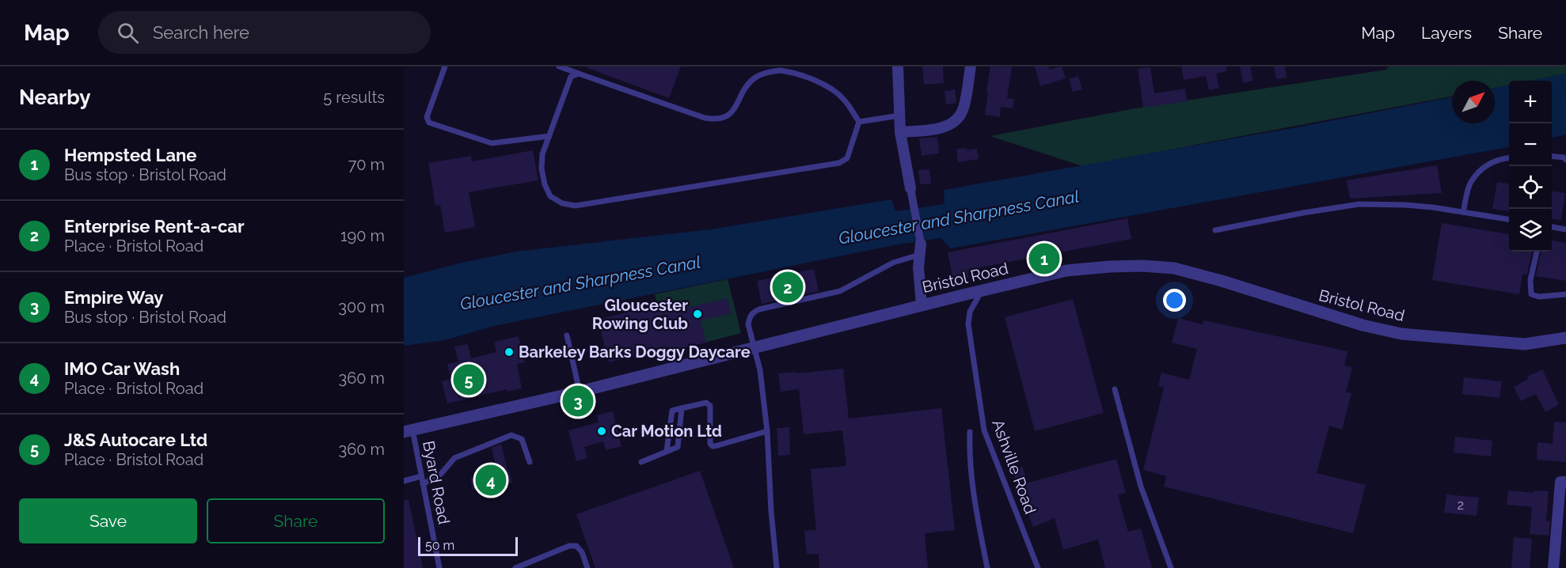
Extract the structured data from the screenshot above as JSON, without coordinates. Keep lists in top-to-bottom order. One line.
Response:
{"streets":{"street":["Bristol Road"],"lane":["Ashville Road","Byard Road"]},"crossings":[["Bristol Road","Ashville Road"],["Bristol Road","Byard Road"]],"water":["Gloucester and Sharpness Canal"],"places":["Gloucester Rowing Club","Barkeley Barks Doggy Daycare","Car Motion Ltd"],"house_numbers":["2"],"scale_bar":"50 m","north":"top right","page":{"header":"Map","search":"Search here","nav":["Map","Layers","Share"],"heading":["Nearby","5 results"],"map_buttons":["+","−"],"list":[{"mark":"1","name":"Hempsted Lane","note":"Bus stop · Bristol Road","value":"70 m"},{"mark":"2","name":"Enterprise Rent-a-car","note":"Place · Bristol Road","value":"190 m"},{"mark":"3","name":"Empire Way","note":"Bus stop · Bristol Road","value":"300 m"},{"mark":"4","name":"IMO Car Wash","note":"Place · Bristol Road","value":"360 m"},{"mark":"5","name":"J&S Autocare Ltd","note":"Place · Bristol Road","value":"360 m"}],"pins":["1","2","5","3","4"],"buttons":["Save","Share"],"scale":"50 m"}}
